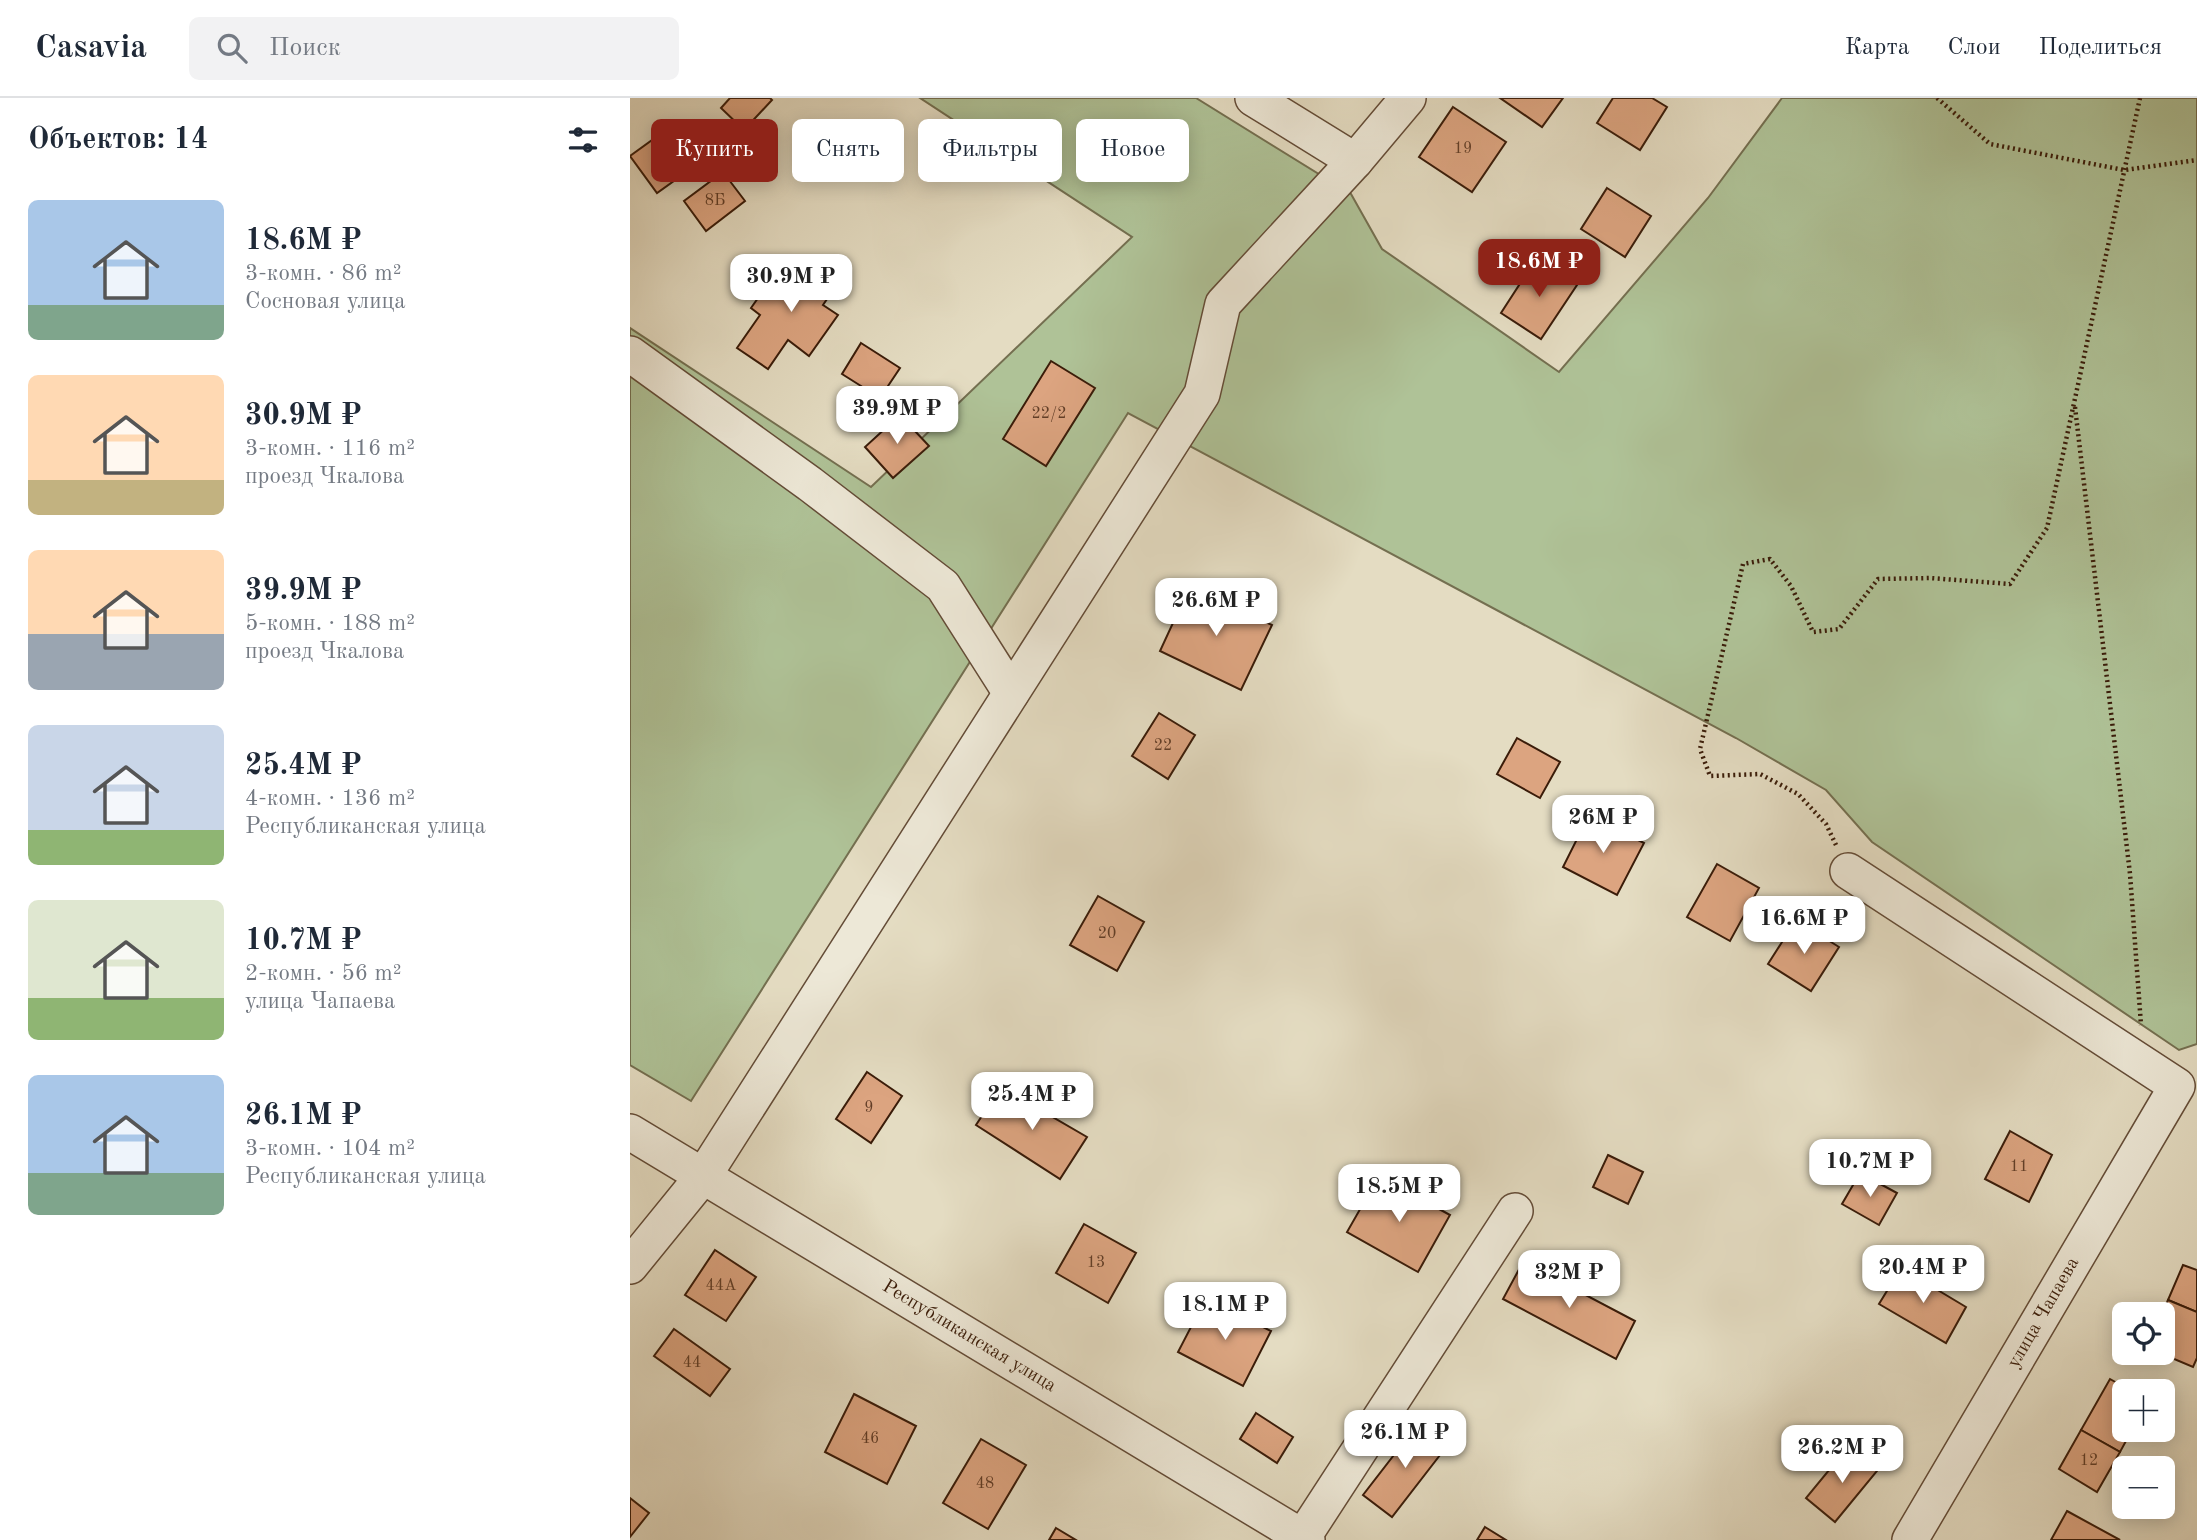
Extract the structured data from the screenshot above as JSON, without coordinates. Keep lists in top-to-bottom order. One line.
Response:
{"streets":{"street":["улица Чапаева","Республиканская улица"]},"house_numbers":["19","8Б","22/2","22","20","9","11","13","44А","44","46","12","48"],"page":{"header":"Casavia","search":"Поиск","nav":["Карта","Слои","Поделиться"],"heading":"Объектов: 14","chip":["Купить","Снять","Фильтры","Новое"],"list":[{"name":"18.6M ₽","note":"3-комн. · 86 m² · Сосновая улица"},{"name":"30.9M ₽","note":"3-комн. · 116 m² · проезд Чкалова"},{"name":"39.9M ₽","note":"5-комн. · 188 m² · проезд Чкалова"},{"name":"25.4M ₽","note":"4-комн. · 136 m² · Республиканская улица"},{"name":"10.7M ₽","note":"2-комн. · 56 m² · улица Чапаева"},{"name":"26.1M ₽","note":"3-комн. · 104 m² · Республиканская улица"}],"price":["18.6M ₽","30.9M ₽","39.9M ₽","26.6M ₽","26M ₽","16.6M ₽","25.4M ₽","10.7M ₽","18.5M ₽","20.4M ₽","32M ₽","18.1M ₽","26.1M ₽","26.2M ₽"],"map_buttons":["+","−"]}}
